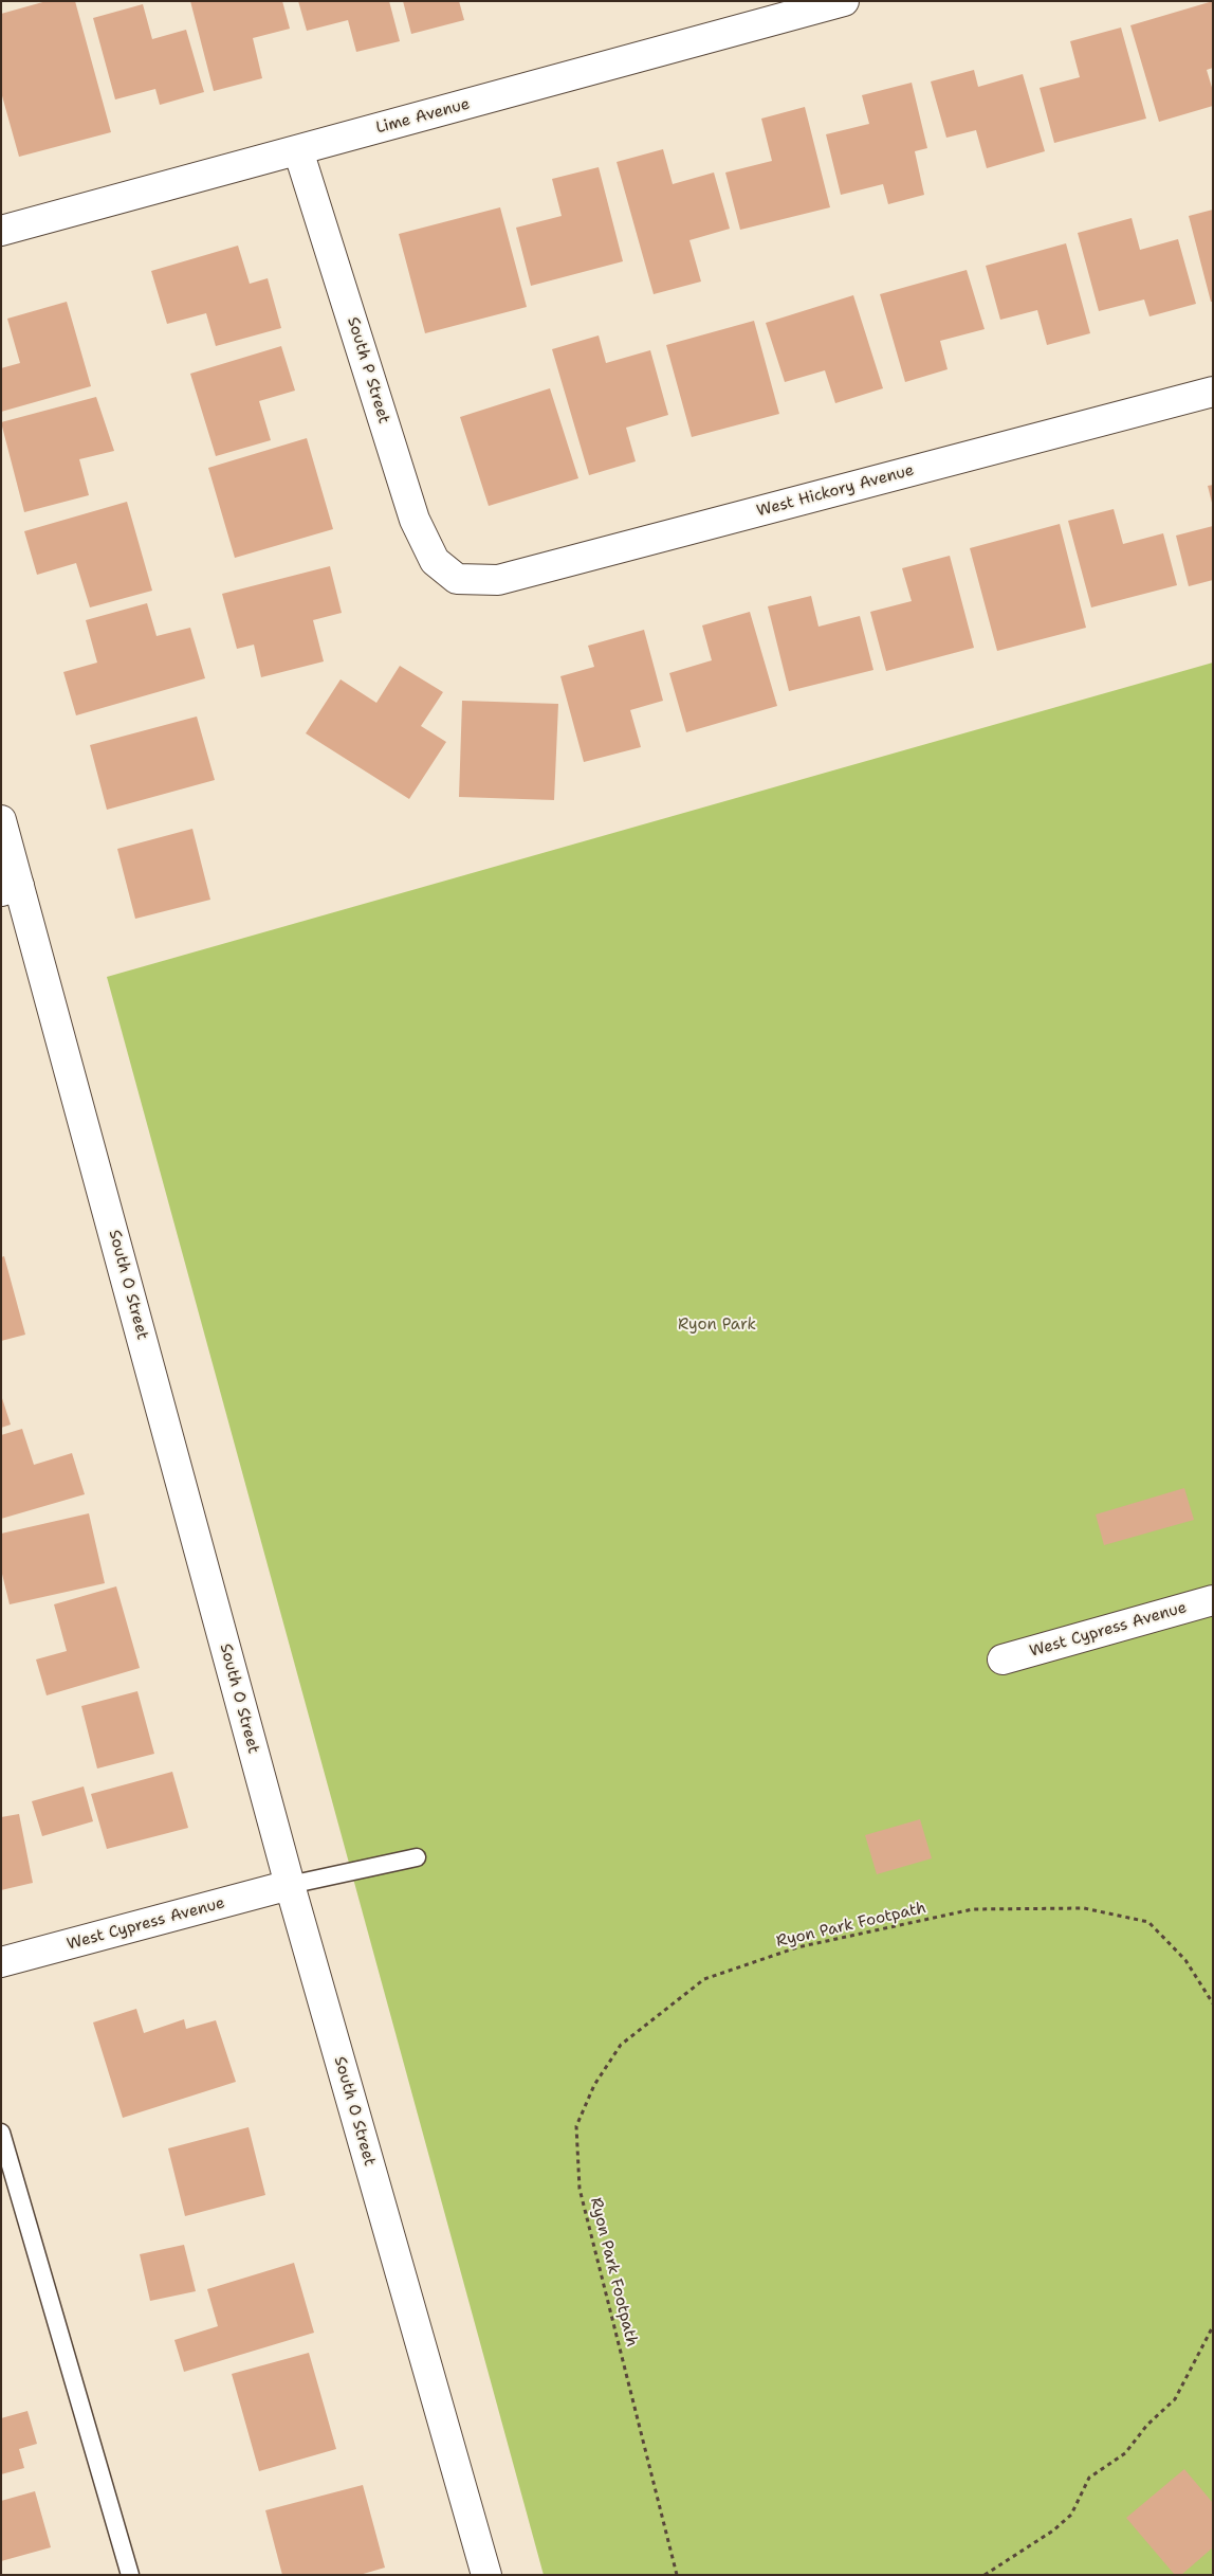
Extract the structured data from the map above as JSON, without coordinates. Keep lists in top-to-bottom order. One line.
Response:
{"streets":{"street":["Lime Avenue","South P Street","West Hickory Avenue","South O Street","West Cypress Avenue"],"path":["Ryon Park Footpath"]},"crossings":[["Lime Avenue","South P Street"],["South P Street","West Hickory Avenue"],["South O Street","West Cypress Avenue"]],"parks":["Ryon Park"]}
